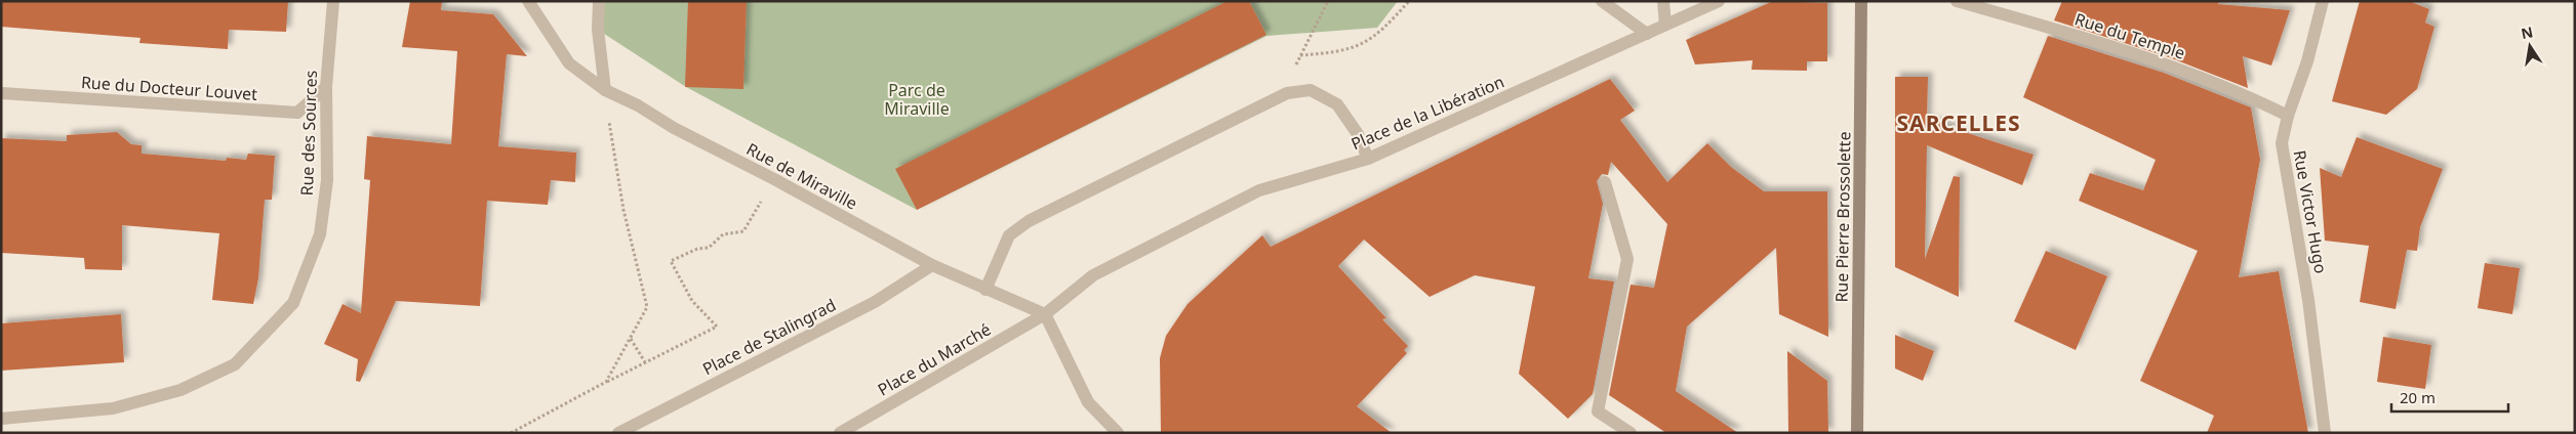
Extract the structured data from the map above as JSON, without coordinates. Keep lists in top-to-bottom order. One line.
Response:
{"streets":{"main road":["Rue Pierre Brossolette"],"street":["Rue du Temple","Rue du Docteur Louvet","Place de la Libération","Rue des Sources","Rue de Miraville","Rue Victor Hugo","Place de Stalingrad","Place du Marché"]},"crossings":[["Rue du Temple","Rue Victor Hugo"],["Rue du Docteur Louvet","Rue des Sources"],["Place de la Libération","Place du Marché"],["Rue de Miraville","Place de Stalingrad"]],"districts":["SARCELLES"],"parks":["Parc de Miraville"],"scale_bar":"20 m","north":"top"}
